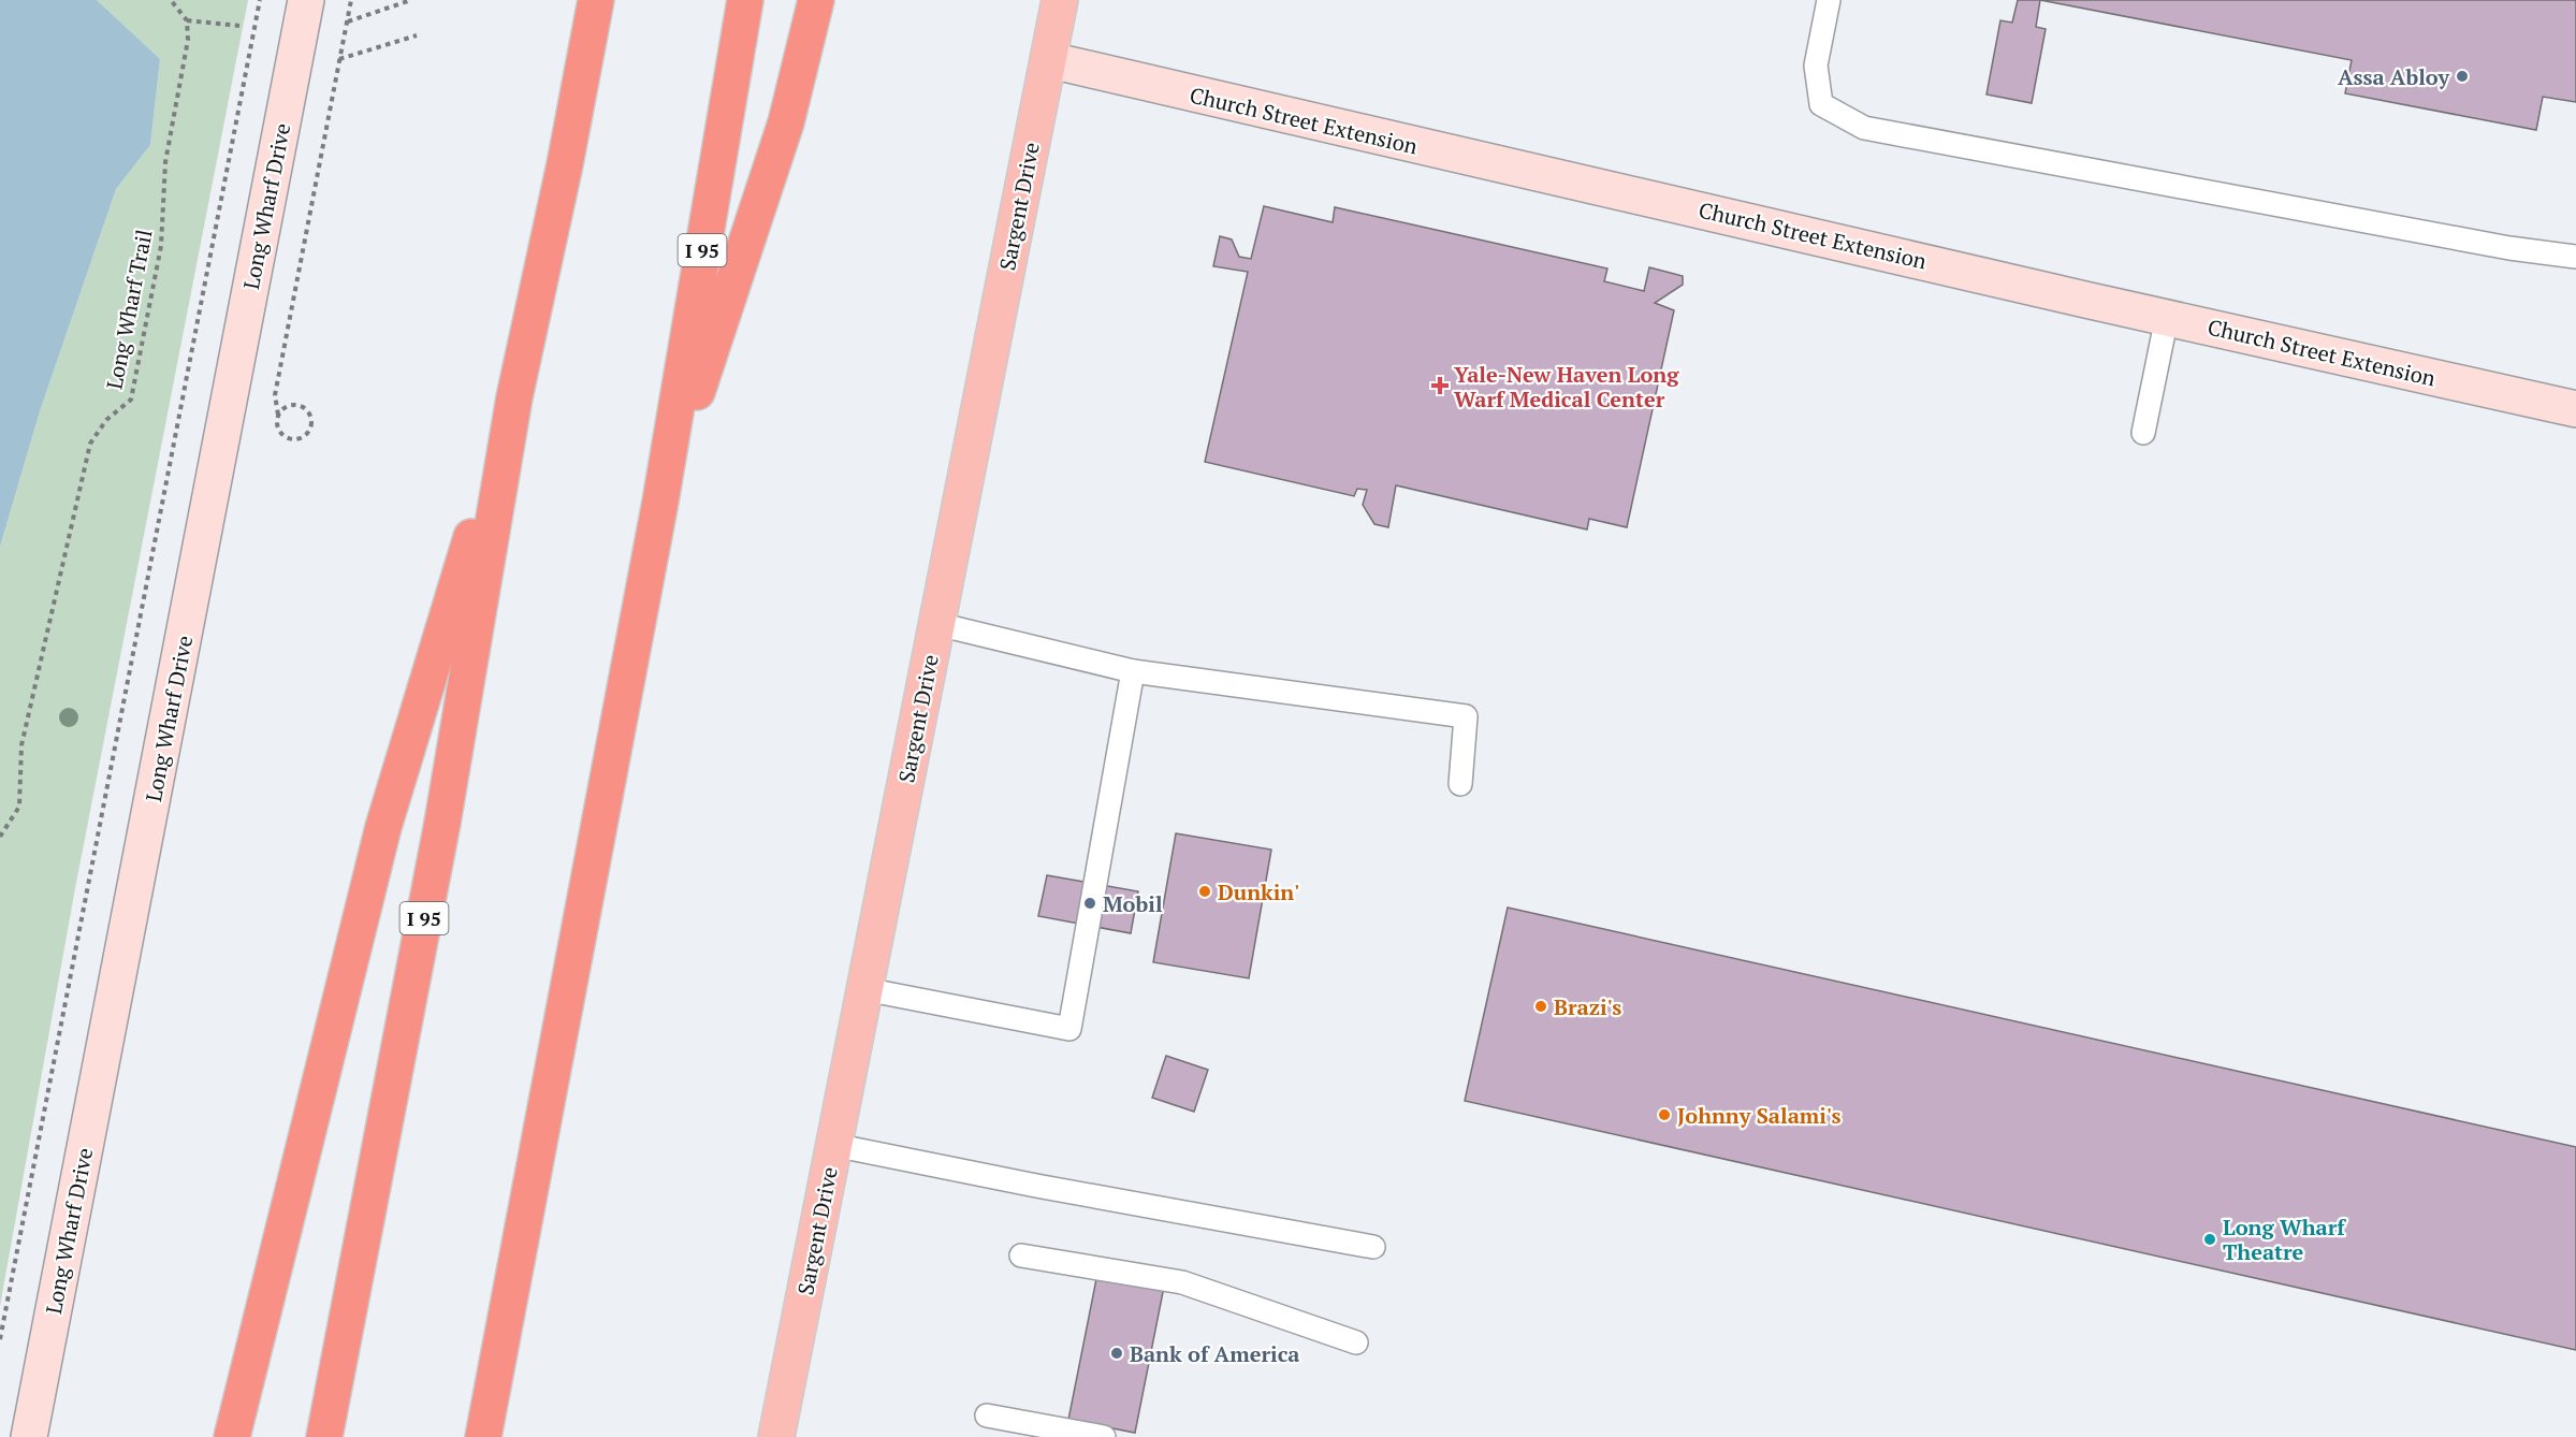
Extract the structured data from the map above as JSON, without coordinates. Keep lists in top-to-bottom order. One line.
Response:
{"streets":{"highway":["I 95"],"main road":["Church Street Extension","Long Wharf Drive","Sargent Drive"],"path":["Long Wharf Trail"]},"crossings":[["Church Street Extension","Sargent Drive"]],"places":{"other":["Assa Abloy","Dunkin'","Mobil","Brazi's","Johnny Salami's","Long Wharf Theatre","Bank of America"],"health":["Yale-New Haven Long Warf Medical Center"]}}
